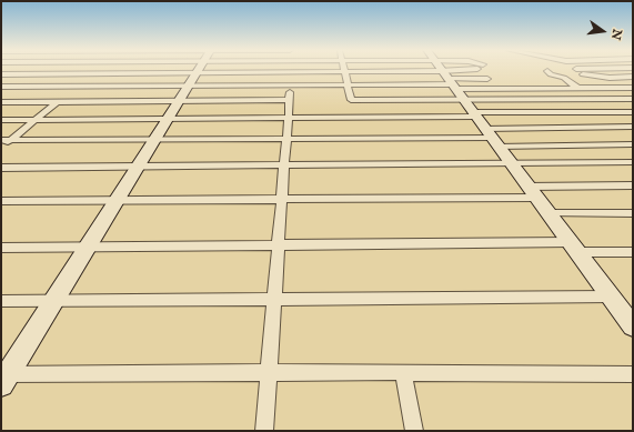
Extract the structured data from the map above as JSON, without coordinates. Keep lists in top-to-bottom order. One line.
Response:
{"north":"right"}
